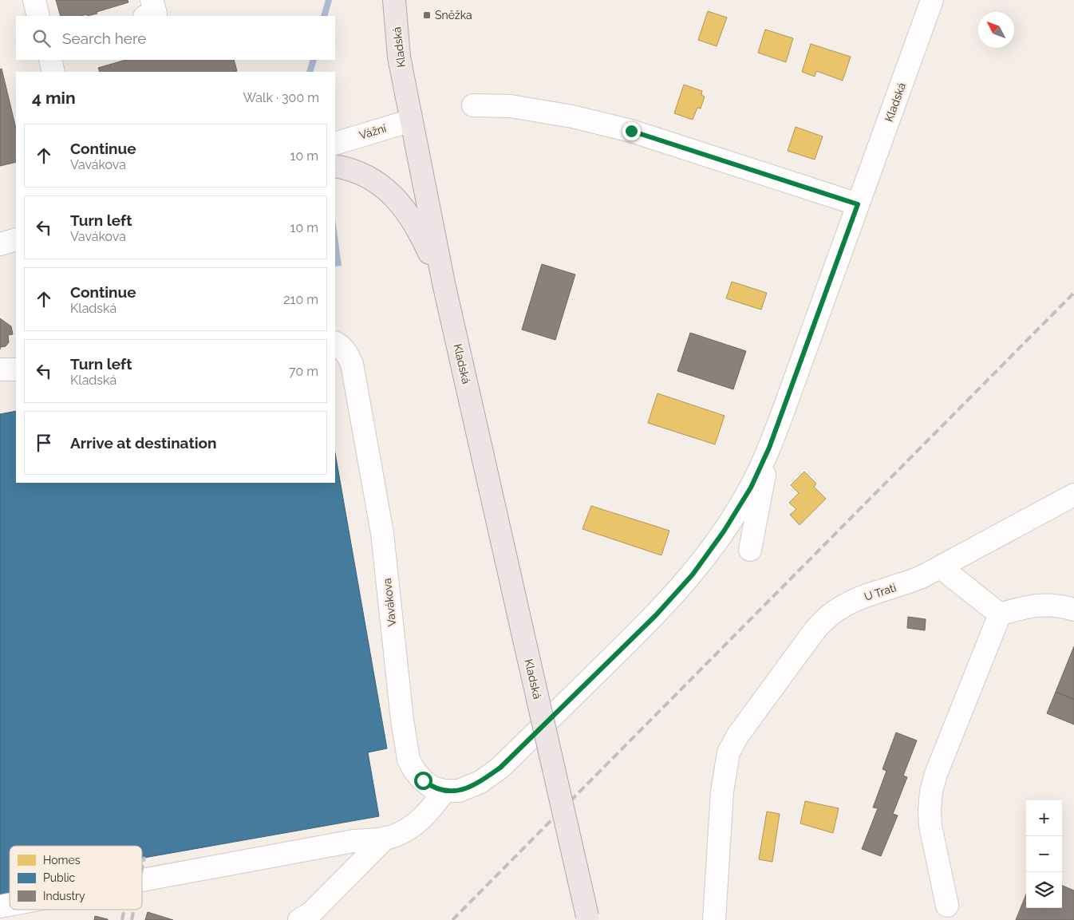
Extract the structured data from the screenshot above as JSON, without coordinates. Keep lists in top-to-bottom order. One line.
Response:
{"streets":{"main road":["Kladská"],"street":["Vážní","U Trati","Vavákova"]},"crossings":[["Kladská","Vážní"],["Kladská","Vavákova"]],"places":{"transit":["Sněžka"]},"legend":["Homes","Public","Industry"],"north":"top left","page":{"search":"Search here","heading":["4 min","Walk · 300 m"],"list":[["Continue","Vavákova","10 m"],["Turn left","Vavákova","10 m"],["Continue","Kladská","210 m"],["Turn left","Kladská","70 m"],"Arrive at destination"],"map_buttons":["+","−"]}}
